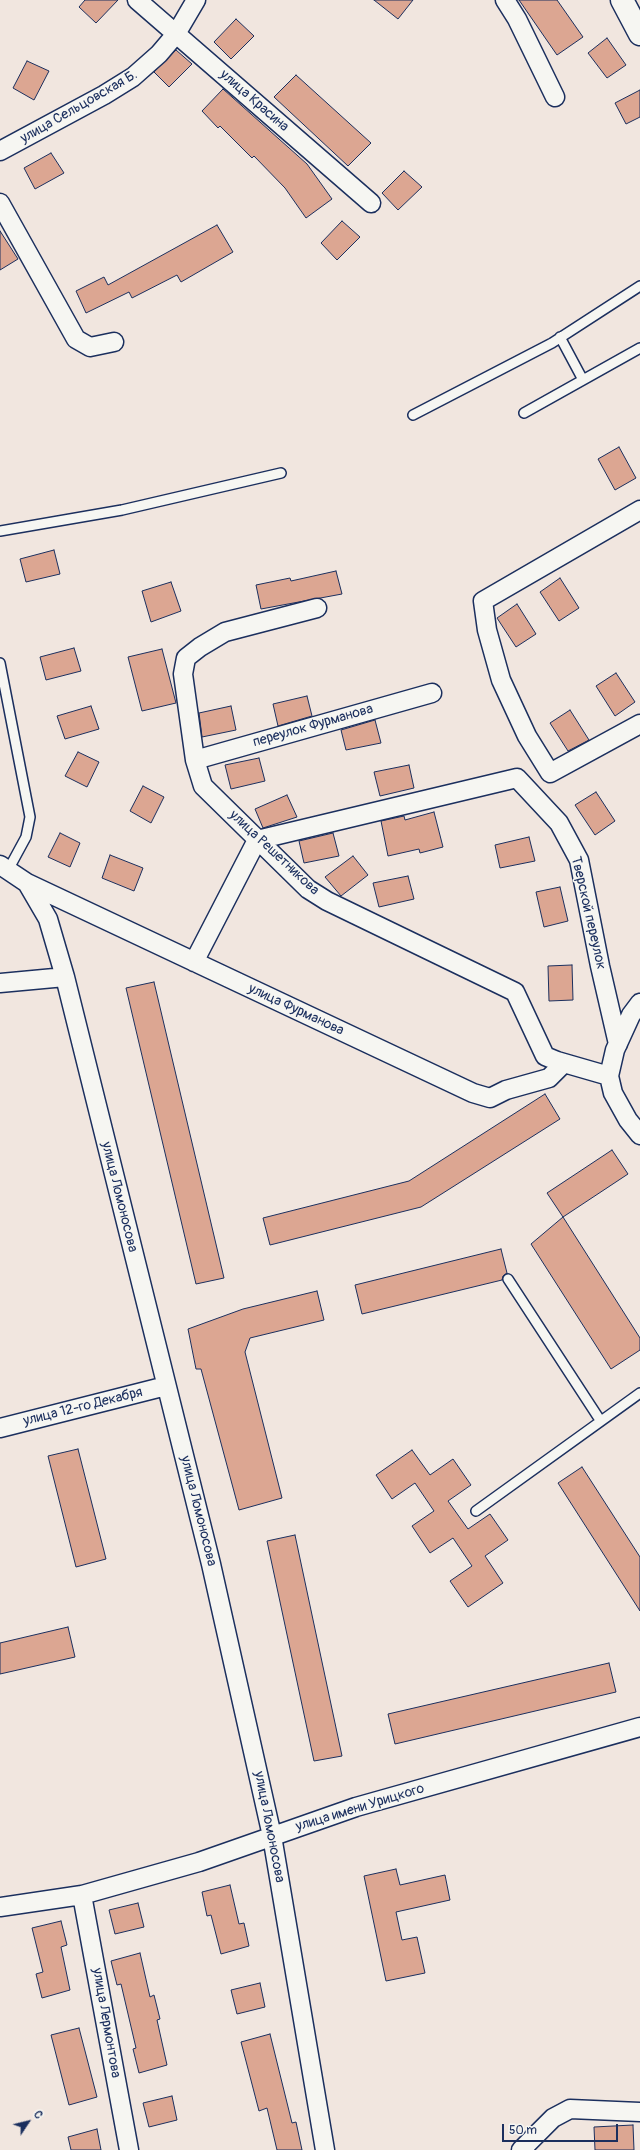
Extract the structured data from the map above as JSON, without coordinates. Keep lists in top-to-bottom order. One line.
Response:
{"streets":{"street":["улица Красина","улица Сельцовская Б.","переулок Фурманова","улица Решетникова","Тверской переулок","улица Фурманова","улица Ломоносова","улица 12-го Декабря","улица имени Урицкого","улица Лермонтова"]},"crossings":[["улица Красина","улица Сельцовская Б."],["переулок Фурманова","улица Решетникова"],["улица Решетникова","Тверской переулок"],["улица Решетникова","улица Фурманова"],["улица Фурманова","улица Ломоносова"],["улица Ломоносова","улица 12-го Декабря"],["улица Ломоносова","улица имени Урицкого"],["улица имени Урицкого","улица Лермонтова"]],"scale_bar":"50 m","north":"top right"}
